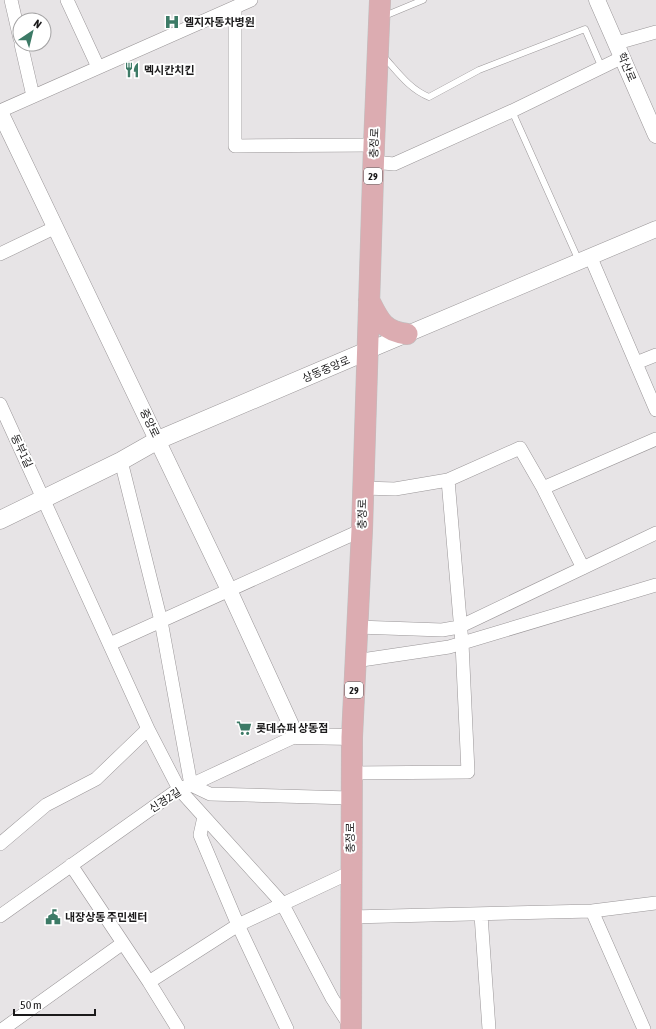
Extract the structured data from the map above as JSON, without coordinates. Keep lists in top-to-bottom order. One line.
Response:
{"streets":{"main road":["충정로","29","상동중앙로"],"street":["학산로","중앙로","동부1길","신경2길"]},"crossings":[["충정로","상동중앙로"],["충정로","동부1길"],["충정로","신경2길"],["상동중앙로","중앙로"],["상동중앙로","동부1길"],["중앙로","신경2길"],["동부1길","신경2길"]],"places":{"hospital":["엘지자동차병원"],"restaurant":["멕시칸치킨"],"supermarket":["롯데슈퍼 상동점"],"public building":["내장상동 주민센터"]},"scale_bar":"50 m","north":"top right"}
